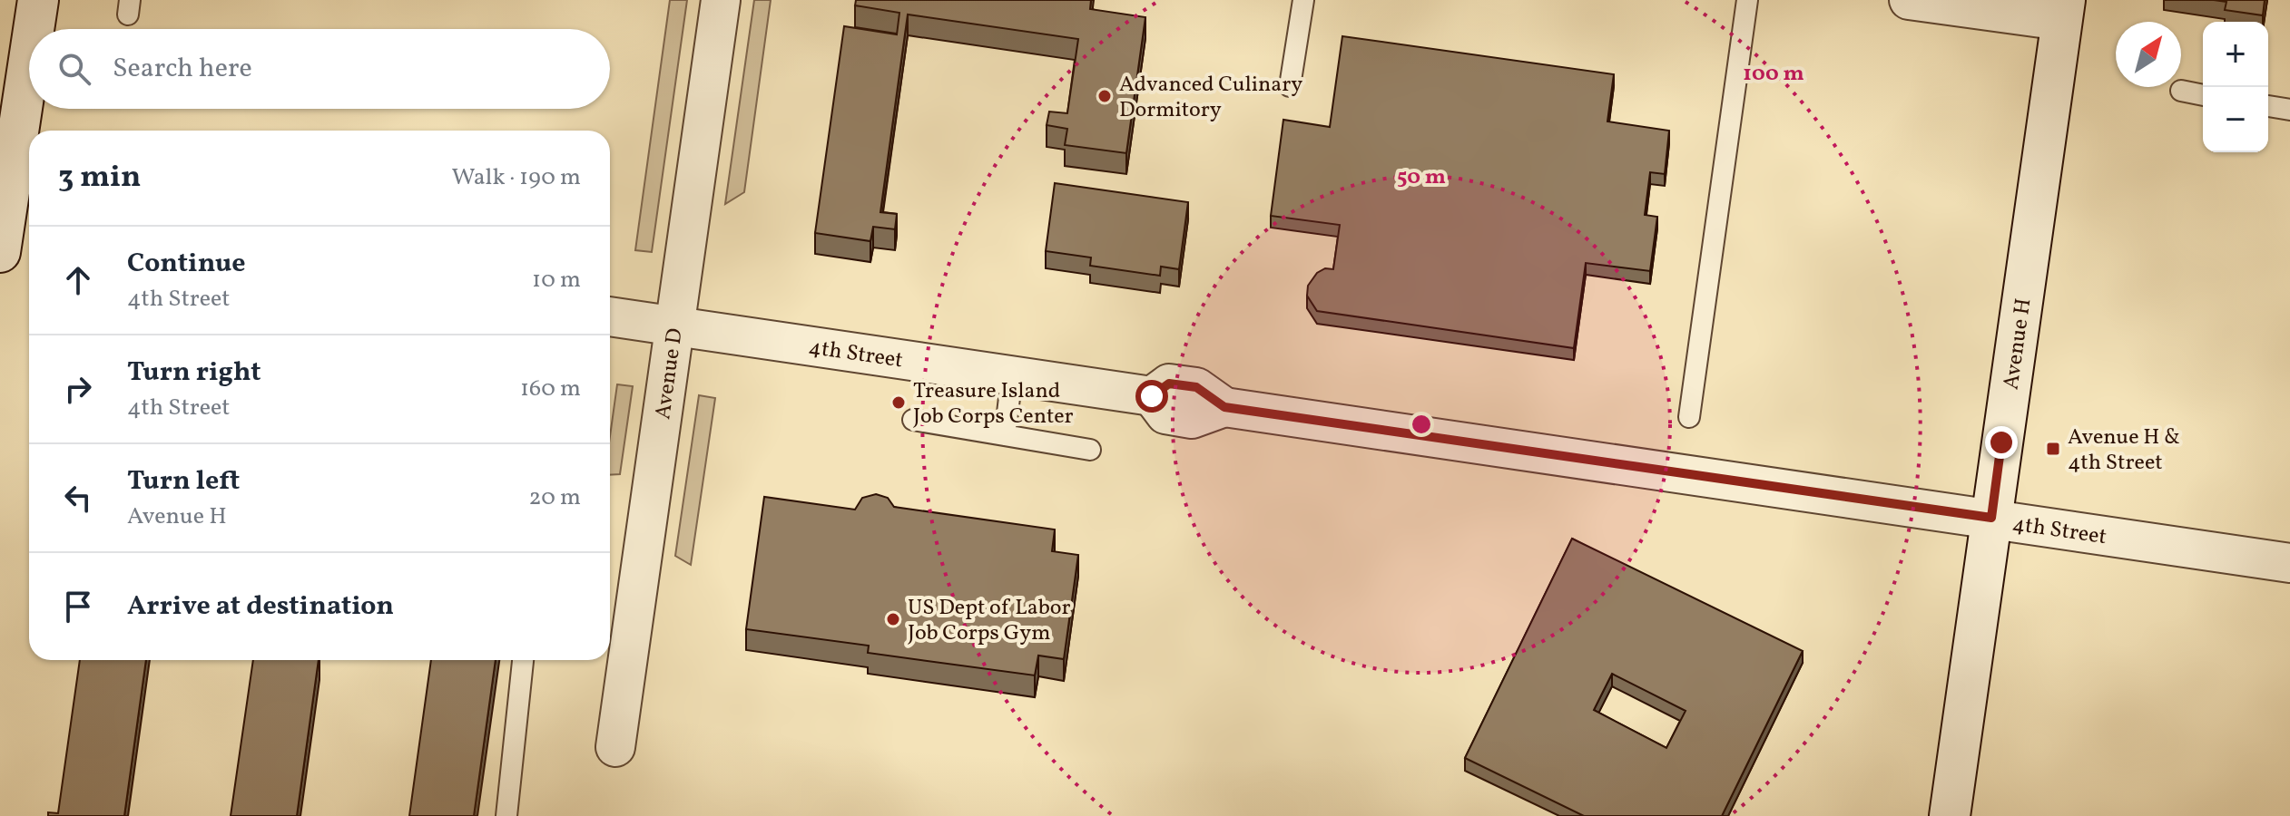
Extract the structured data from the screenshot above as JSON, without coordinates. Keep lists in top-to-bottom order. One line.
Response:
{"streets":{"street":["Avenue H","4th Street","Avenue D"]},"crossings":[["Avenue H","4th Street"],["4th Street","Avenue D"]],"places":{"other":["Advanced Culinary Dormitory","Treasure Island Job Corps Center","US Dept of Labor Job Corps Gym"],"transit":["Avenue H & 4th Street"]},"north":"top right","page":{"map_buttons":["+","−"],"search":"Search here","heading":["3 min","Walk · 190 m"],"list":[["Continue","4th Street","10 m"],["Turn right","4th Street","160 m"],["Turn left","Avenue H","20 m"],"Arrive at destination"]},"rings":["100 m","50 m"]}
